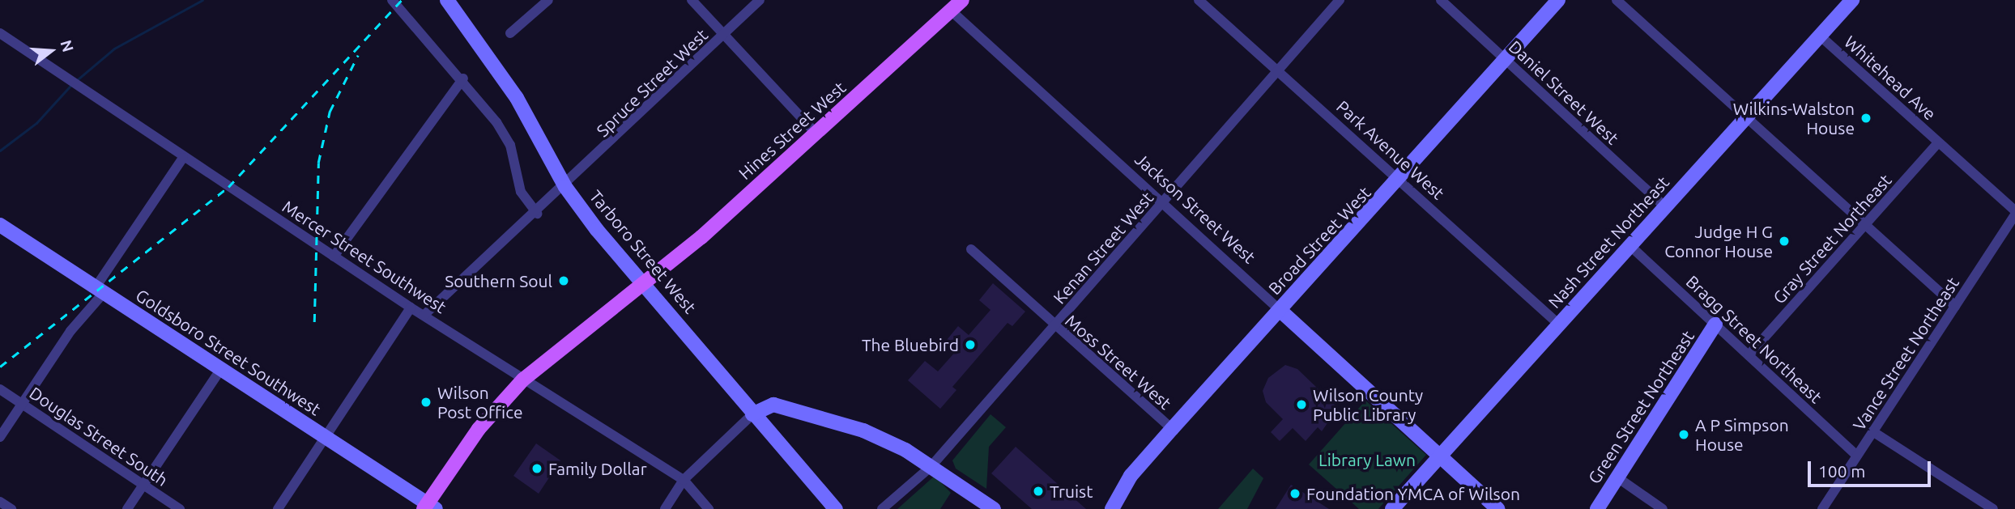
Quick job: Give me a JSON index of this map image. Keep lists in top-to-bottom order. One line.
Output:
{"streets":{"main road":["Hines Street West"],"street":["Whitehead Ave","Spruce Street West","Daniel Street West","Park Avenue West","Jackson Street West","Gray Street Northeast","Broad Street West","Nash Street Northeast","Kenan Street West","Tarboro Street West","Mercer Street Southwest","Bragg Street Northeast","Goldsboro Street Southwest","Vance Street Northeast","Moss Street West","Green Street Northeast","Douglas Street South"]},"crossings":[["Whitehead Ave","Gray Street Northeast"],["Whitehead Ave","Nash Street Northeast"],["Spruce Street West","Tarboro Street West"],["Spruce Street West","Mercer Street Southwest"],["Daniel Street West","Broad Street West"],["Daniel Street West","Nash Street Northeast"],["Hines Street West","Jackson Street West"],["Hines Street West","Tarboro Street West"],["Hines Street West","Mercer Street Southwest"],["Hines Street West","Goldsboro Street Southwest"],["Park Avenue West","Broad Street West"],["Park Avenue West","Nash Street Northeast"],["Park Avenue West","Kenan Street West"],["Jackson Street West","Broad Street West"],["Jackson Street West","Nash Street Northeast"],["Jackson Street West","Kenan Street West"],["Gray Street Northeast","Bragg Street Northeast"],["Broad Street West","Moss Street West"],["Nash Street Northeast","Bragg Street Northeast"],["Kenan Street West","Moss Street West"],["Bragg Street Northeast","Vance Street Northeast"],["Bragg Street Northeast","Green Street Northeast"]],"parks":["Library Lawn"],"places":["Wilkins-Walston House","Judge H G Connor House","Southern Soul","The Bluebird","Wilson Post Office","Wilson County Public Library","A P Simpson House","Family Dollar","Truist","Foundation YMCA of Wilson"],"scale_bar":"100 m","north":"right"}
